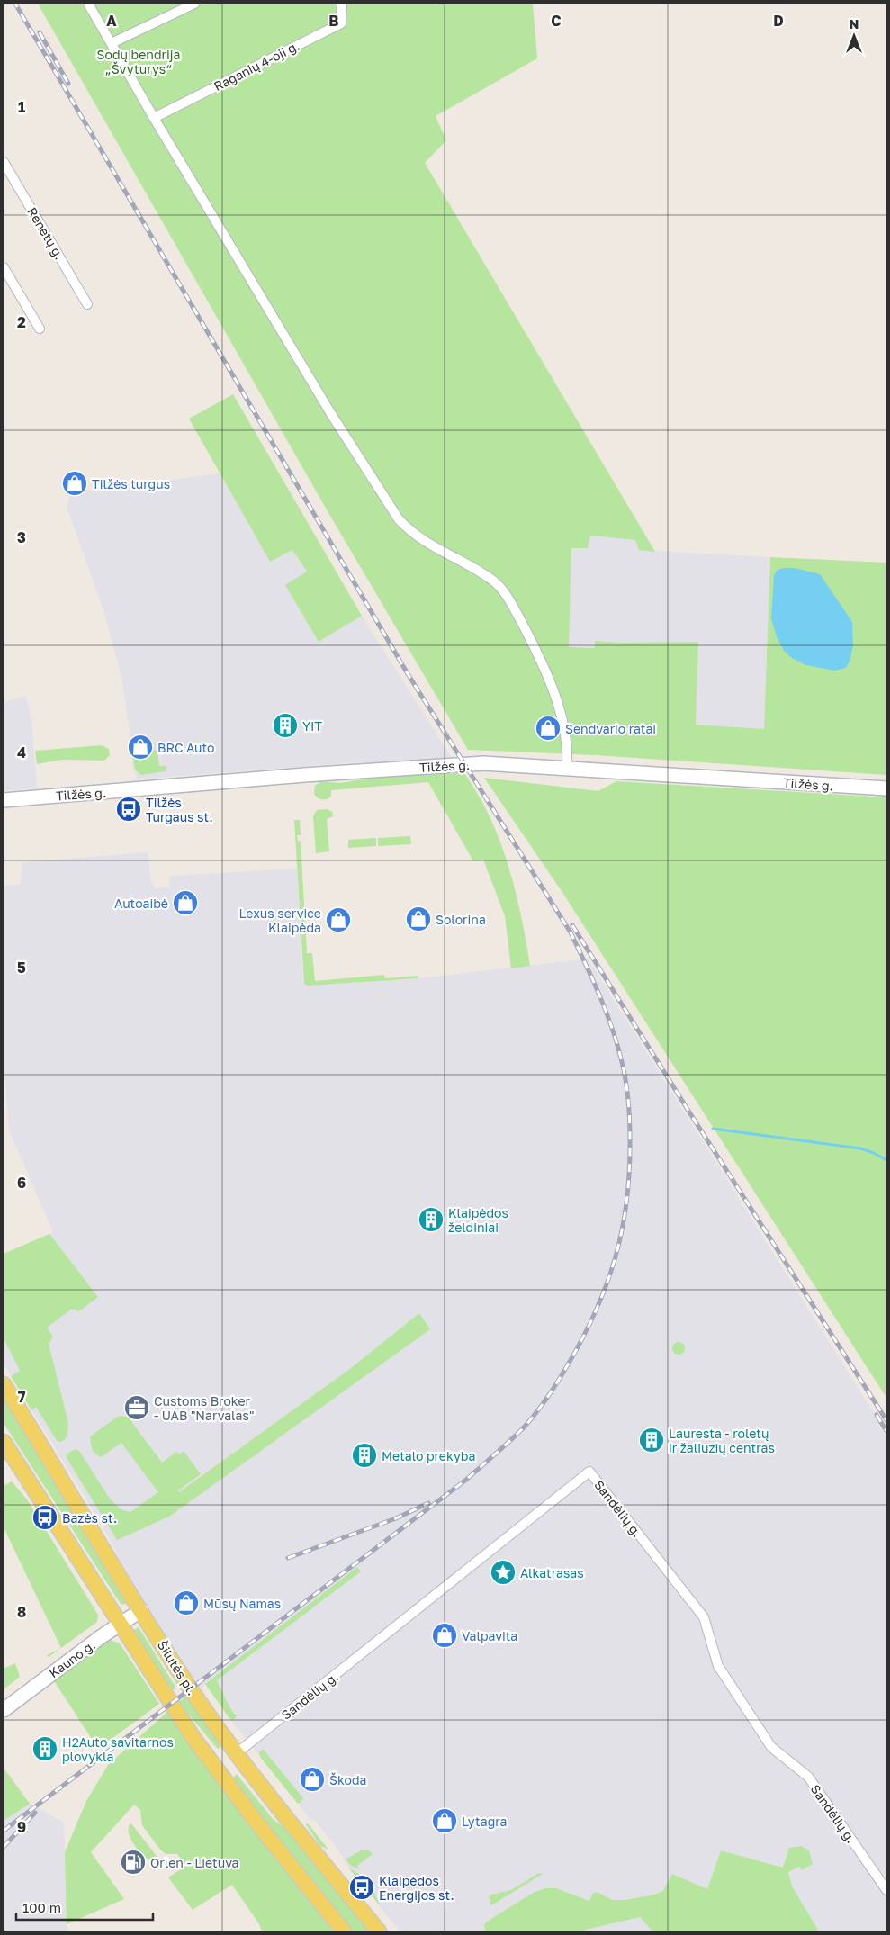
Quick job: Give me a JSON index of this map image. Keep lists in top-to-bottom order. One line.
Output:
{"streets":{"main road":["Tilžės g.","Kauno g.","Šilutės pl."],"street":["Raganių 4-oji g.","Renetų g.","Sandėlių g."]},"crossings":[["Sandėlių g.","Šilutės pl."],["Kauno g.","Šilutės pl."]],"parks":["Sodų bendrija „Švyturys“"],"places":{"shop":["Tilžės turgus","Sendvario ratai","BRC Auto","Autoaibė","Solorina","Lexus service Klaipėda","Mūsų Namas","Valpavita","Škoda","Lytagra"],"building":["YIT","Klaipėdos želdiniai","Lauresta - roletų ir žaliuzių centras","Metalo prekyba","H2Auto savitarnos plovykla"],"bus stop":["Tilžės Turgaus st.","Bazės st.","Klaipėdos Energijos st."],"office":["Customs Broker - UAB \"Narvalas\""],"place":["Alkatrasas"],"fuel station":["Orlen - Lietuva"]},"scale_bar":"100 m","north":"top","grid":{"columns":["A","B","C","D"],"rows":["1","2","3","4","5","6","7","8","9"]}}
